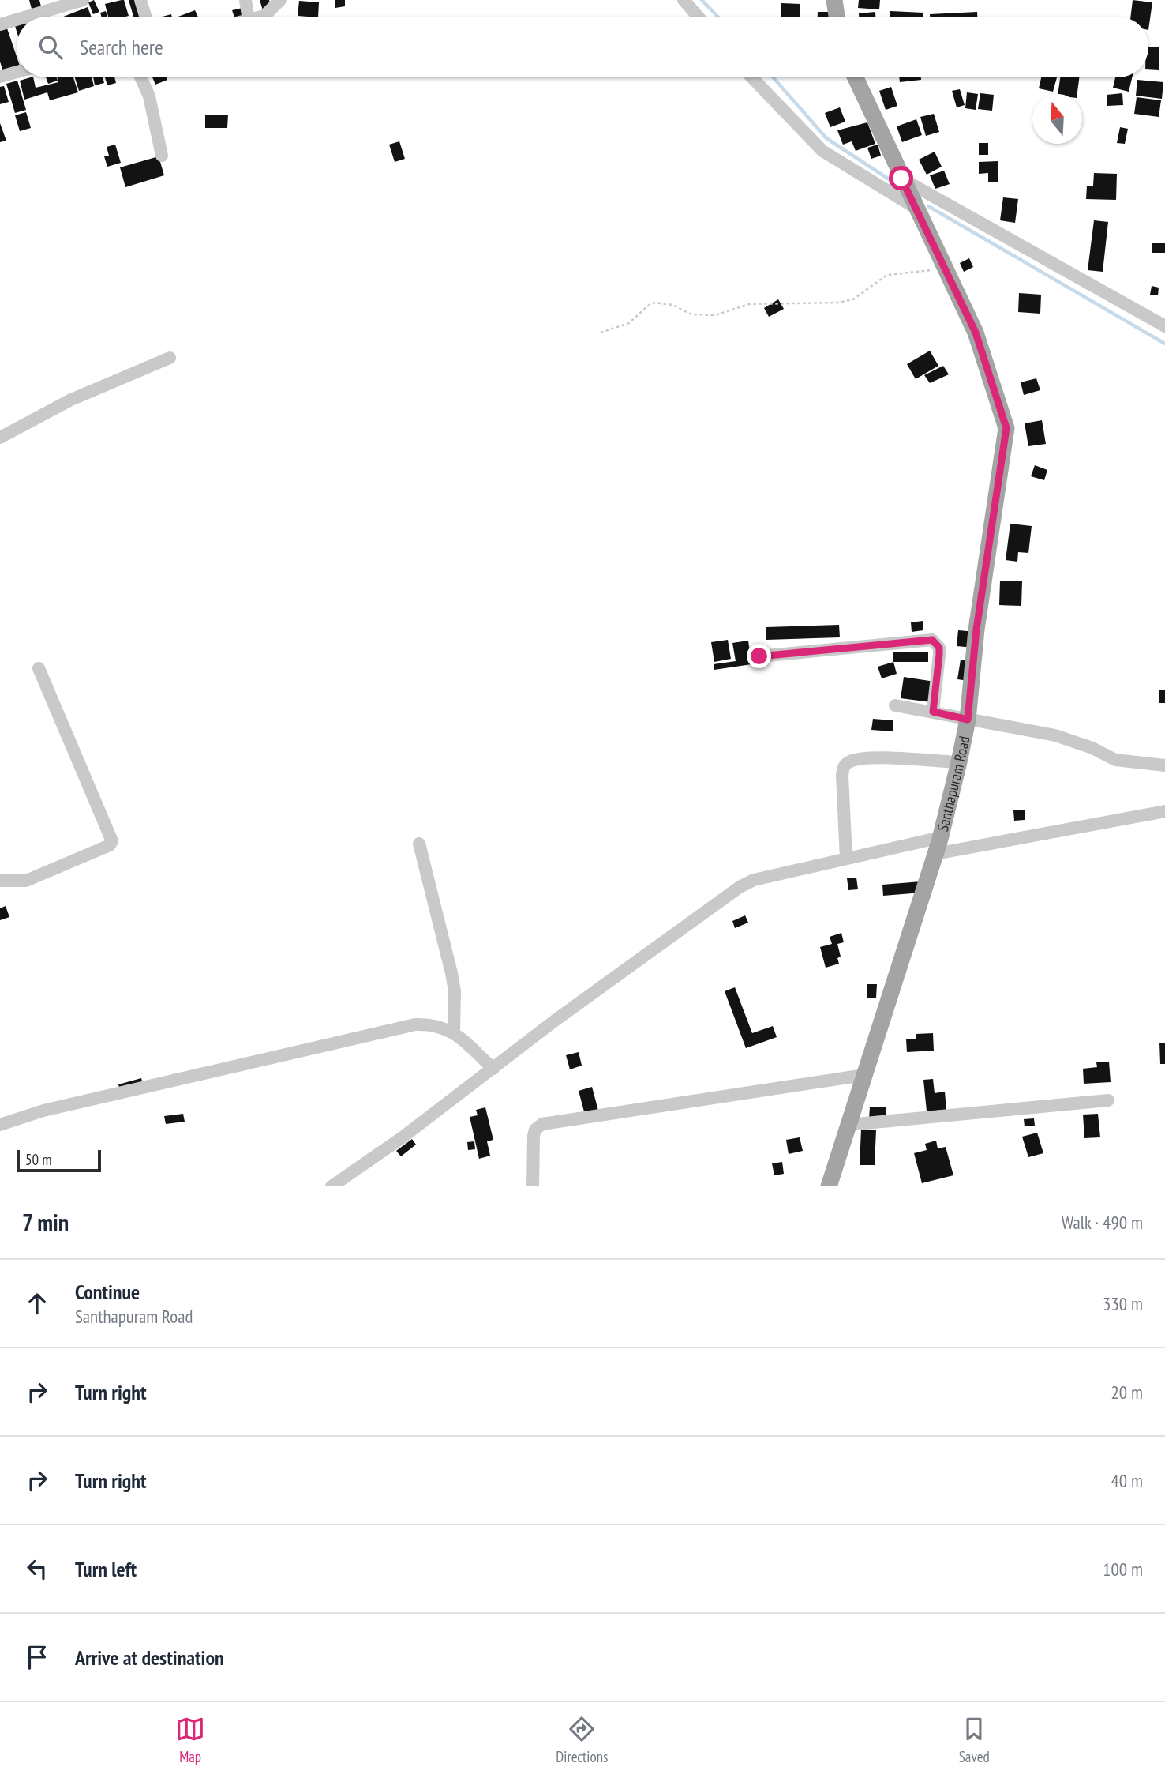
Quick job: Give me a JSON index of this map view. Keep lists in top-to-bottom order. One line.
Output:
{"streets":{"main road":["Santhapuram Road"]},"scale_bar":"50 m","north":"top","page":{"search":"Search here","scale":"50 m","heading":["7 min","Walk · 490 m"],"list":[["Continue","Santhapuram Road","330 m"],["Turn right","20 m"],["Turn right","40 m"],["Turn left","100 m"],"Arrive at destination"],"nav":["Map","Directions","Saved"]}}
